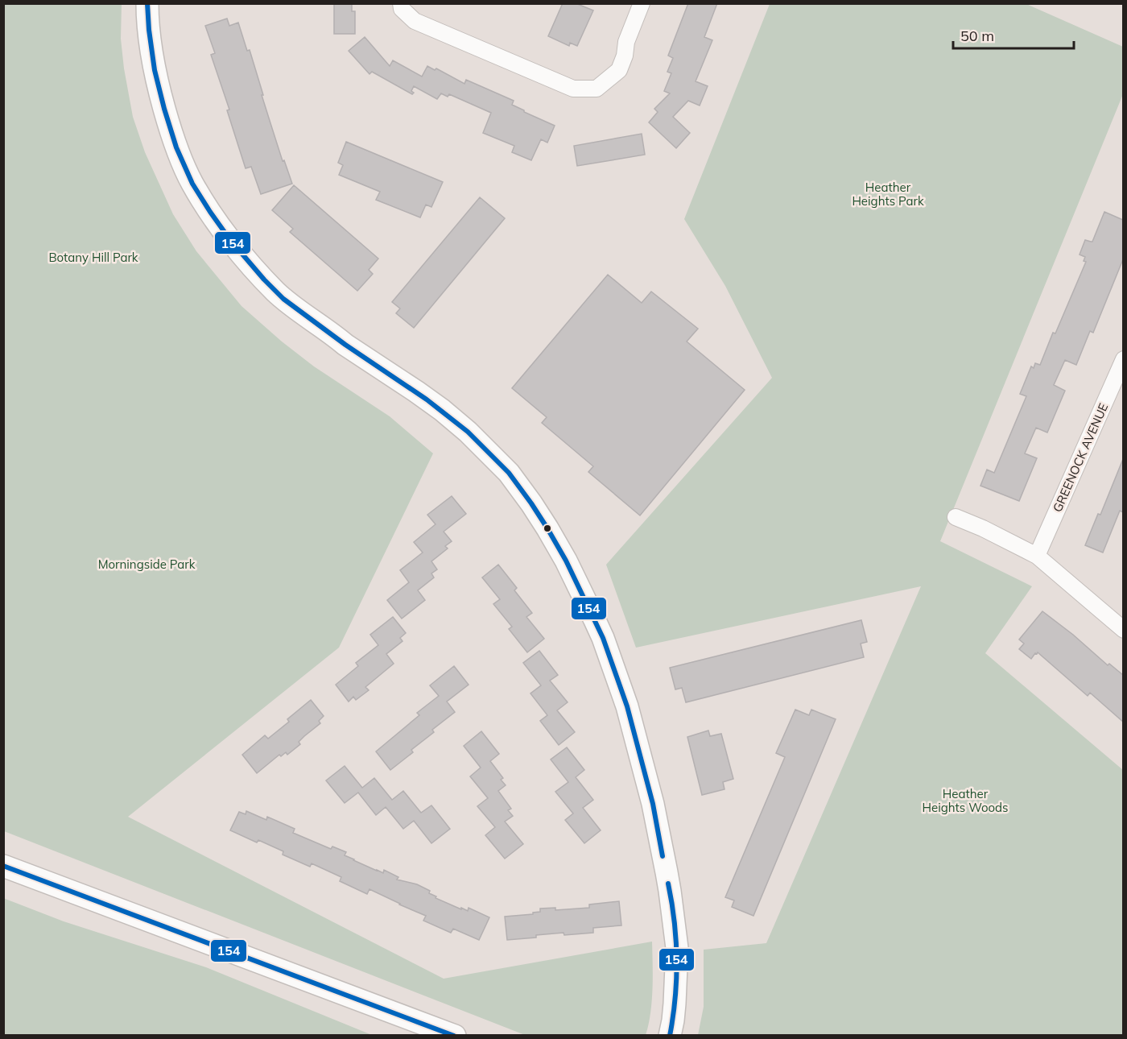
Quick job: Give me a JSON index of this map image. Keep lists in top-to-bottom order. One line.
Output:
{"streets":{"street":["GREENOCK AVENUE"]},"parks":["Heather Heights Park","Botany Hill Park","Morningside Park","Heather Heights Woods"],"lines":["transit line 154"],"scale_bar":"50 m"}
